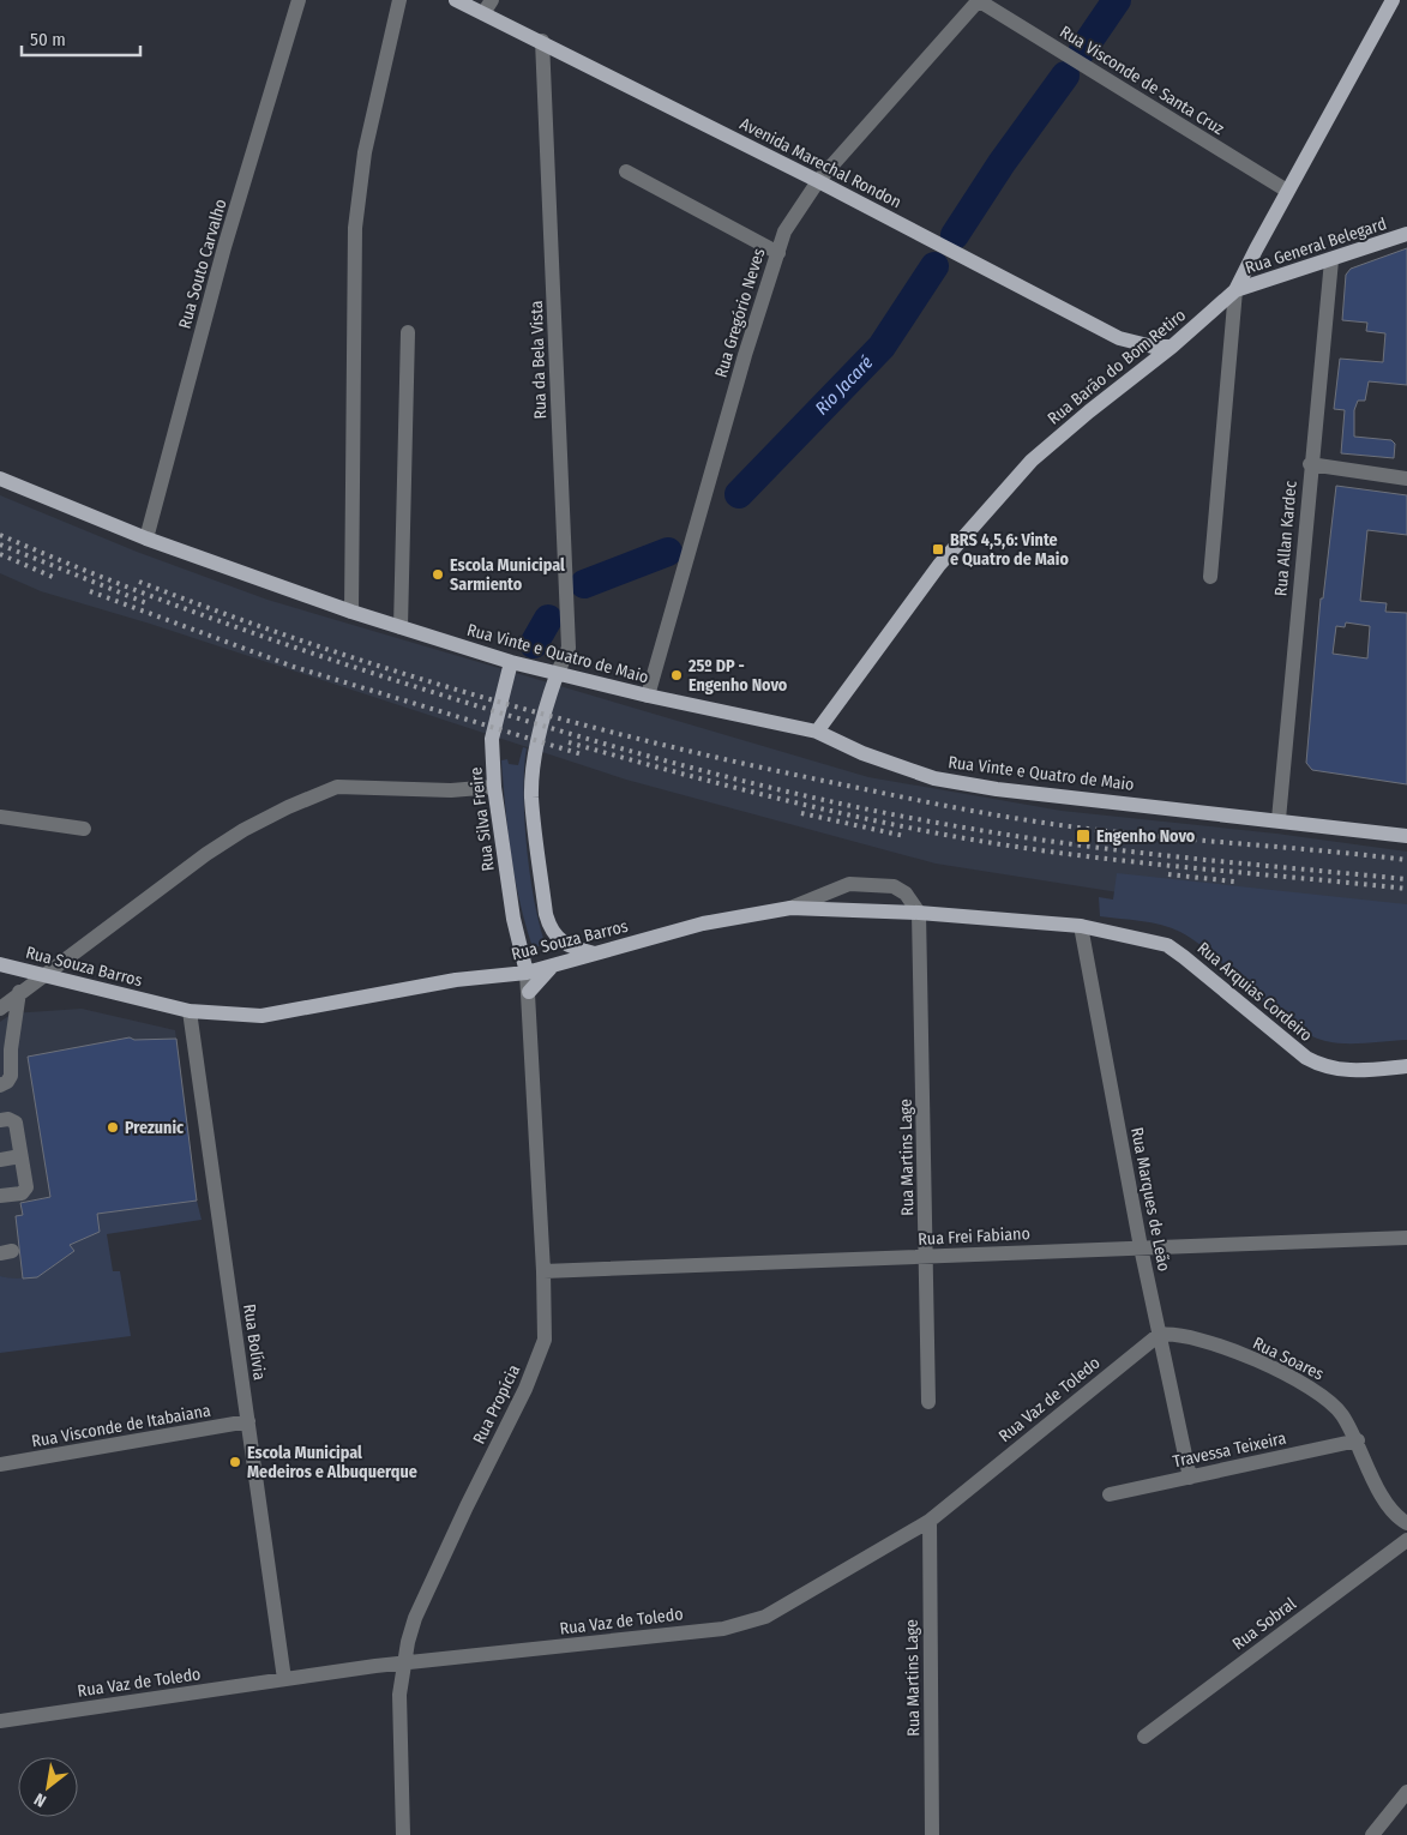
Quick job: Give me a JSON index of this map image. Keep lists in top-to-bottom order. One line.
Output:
{"streets":{"main road":["Avenida Marechal Rondon","Rua General Belegard","Rua Barão do Bom Retiro","Rua Vinte e Quatro de Maio","Rua Silva Freire","Rua Souza Barros","Rua Arquias Cordeiro"],"street":["Rua Visconde de Santa Cruz","Rua Souto Carvalho","Rua Gregório Neves","Rua da Bela Vista","Rua Allan Kardec","Rua Martins Lage","Rua Marques de Leão","Rua Frei Fabiano","Rua Bolívia","Rua Soares","Rua Vaz de Toledo","Rua Propícia","Rua Visconde de Itabaiana","Travessa Teixeira","Rua Sobral"]},"crossings":[["Rua Visconde de Santa Cruz","Rua Gregório Neves"],["Rua Visconde de Santa Cruz","Rua Barão do Bom Retiro"],["Avenida Marechal Rondon","Rua Gregório Neves"],["Avenida Marechal Rondon","Rua da Bela Vista"],["Avenida Marechal Rondon","Rua Barão do Bom Retiro"],["Rua General Belegard","Rua Barão do Bom Retiro"],["Rua General Belegard","Rua Allan Kardec"],["Rua Souto Carvalho","Rua Vinte e Quatro de Maio"],["Rua Gregório Neves","Rua Vinte e Quatro de Maio"],["Rua da Bela Vista","Rua Vinte e Quatro de Maio"],["Rua Barão do Bom Retiro","Rua Vinte e Quatro de Maio"],["Rua Allan Kardec","Rua Vinte e Quatro de Maio"],["Rua Vinte e Quatro de Maio","Rua Silva Freire"],["Rua Silva Freire","Rua Souza Barros"],["Rua Silva Freire","Rua Propícia"],["Rua Souza Barros","Rua Arquias Cordeiro"],["Rua Souza Barros","Rua Martins Lage"],["Rua Souza Barros","Rua Marques de Leão"],["Rua Souza Barros","Rua Bolívia"],["Rua Souza Barros","Rua Propícia"],["Rua Arquias Cordeiro","Rua Marques de Leão"],["Rua Martins Lage","Rua Frei Fabiano"],["Rua Martins Lage","Rua Vaz de Toledo"],["Rua Marques de Leão","Rua Frei Fabiano"],["Rua Marques de Leão","Rua Soares"],["Rua Marques de Leão","Rua Vaz de Toledo"],["Rua Marques de Leão","Travessa Teixeira"],["Rua Frei Fabiano","Rua Propícia"],["Rua Bolívia","Rua Vaz de Toledo"],["Rua Bolívia","Rua Visconde de Itabaiana"],["Rua Soares","Rua Vaz de Toledo"],["Rua Soares","Travessa Teixeira"]],"water":["Rio Jacaré"],"places":{"transit":["BRS 4,5,6: Vinte e Quatro de Maio","Engenho Novo"],"other":["Escola Municipal Sarmiento","25º DP - Engenho Novo","Prezunic","Escola Municipal Medeiros e Albuquerque"]},"scale_bar":"50 m","north":"bottom left"}
